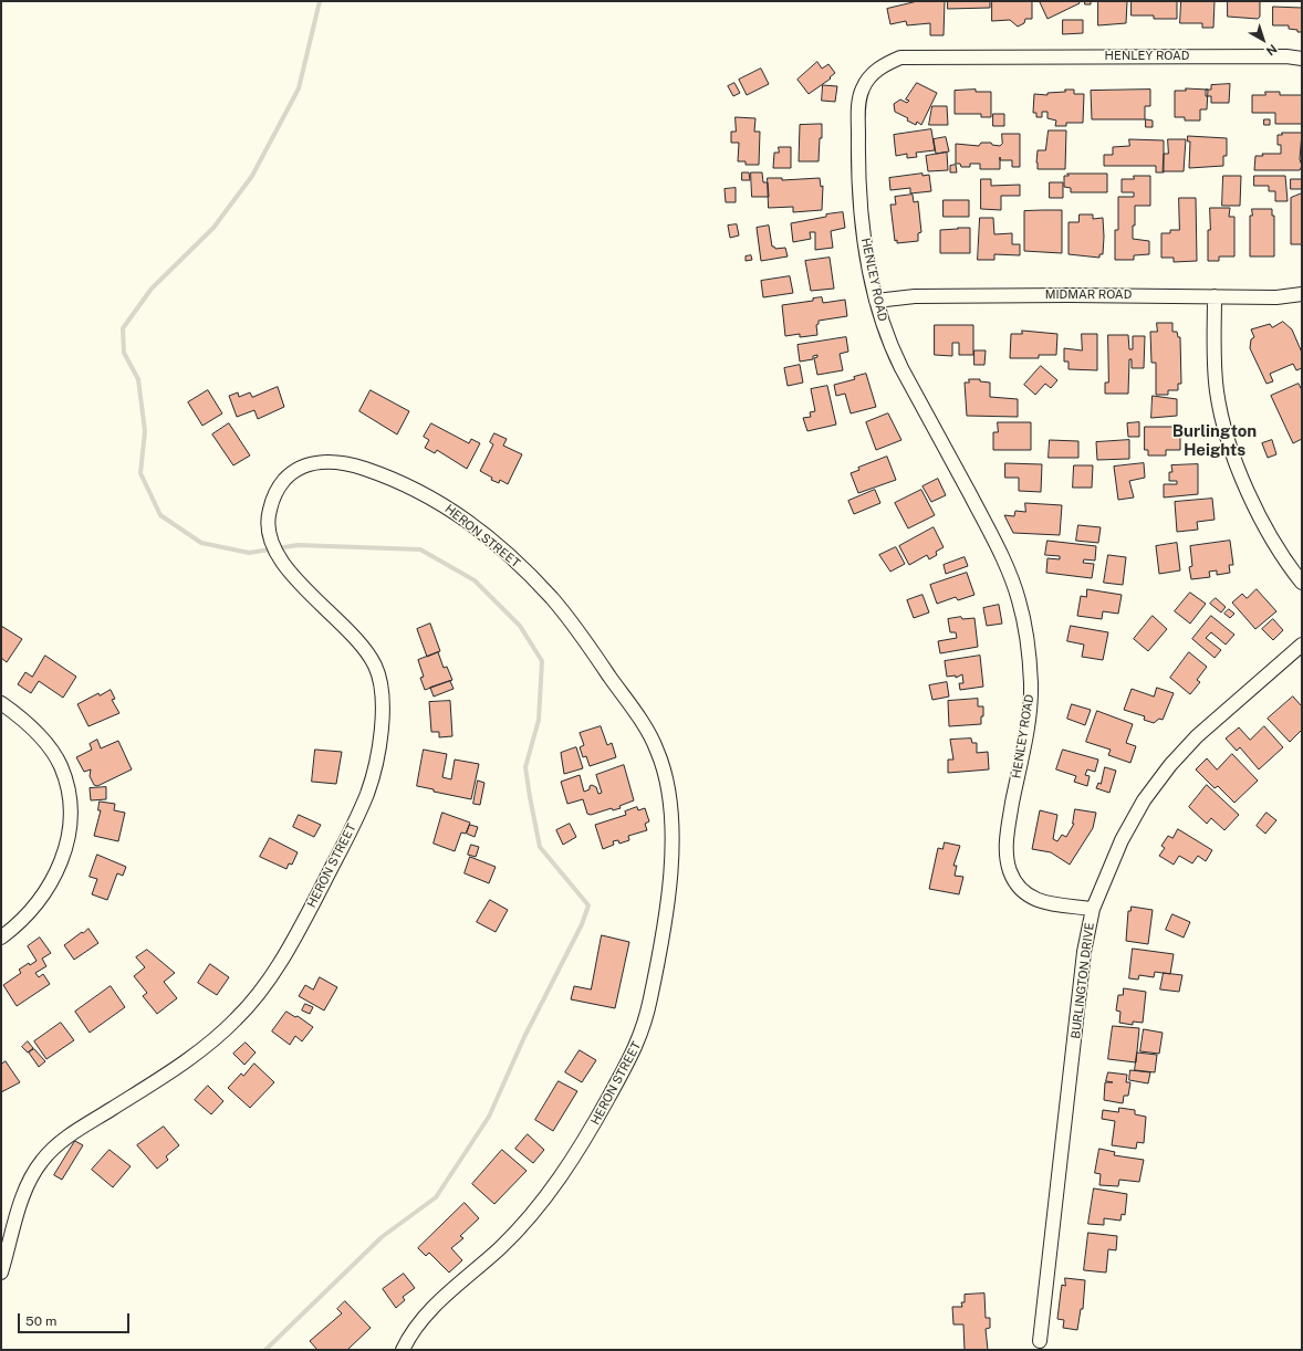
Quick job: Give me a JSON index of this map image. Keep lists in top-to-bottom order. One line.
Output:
{"streets":{"street":["HENLEY ROAD","MIDMAR ROAD","HERON STREET","BURLINGTON DRIVE"]},"crossings":[["HENLEY ROAD","MIDMAR ROAD"],["HENLEY ROAD","BURLINGTON DRIVE"]],"districts":["Burlington Heights"],"scale_bar":"50 m","north":"bottom right"}
